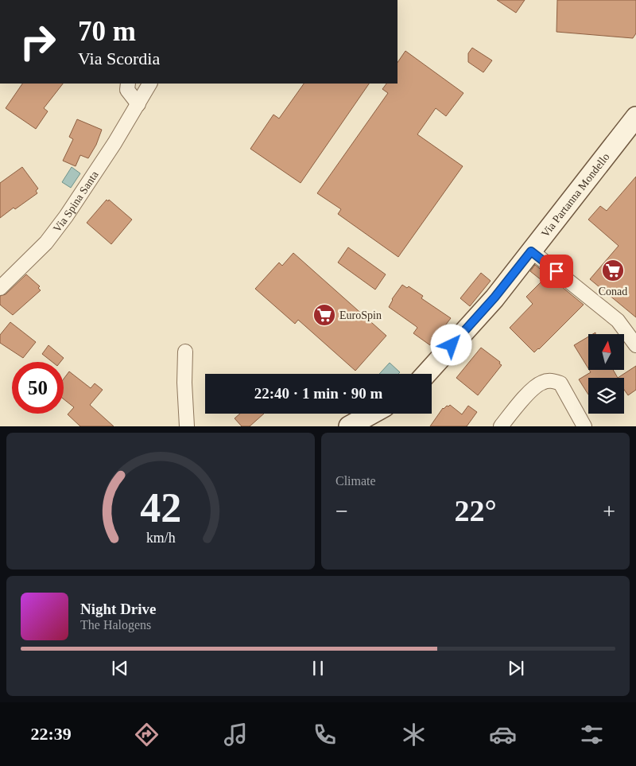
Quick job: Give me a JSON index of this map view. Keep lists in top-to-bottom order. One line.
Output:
{"streets":{"main road":["Via Partanna Mondello"],"street":["Via Spina Santa"]},"places":{"supermarket":["Conad","EuroSpin"]},"north":"top","page":{"turn":["70 m","Via Scordia"],"limit":"50","trip":"22:40 · 1 min · 90 m","tile":"Climate","heat":["−","22°","+"],"song":["Night Drive","The Halogens"],"tabs":"22:39","gauge":["42","km/h"]}}
